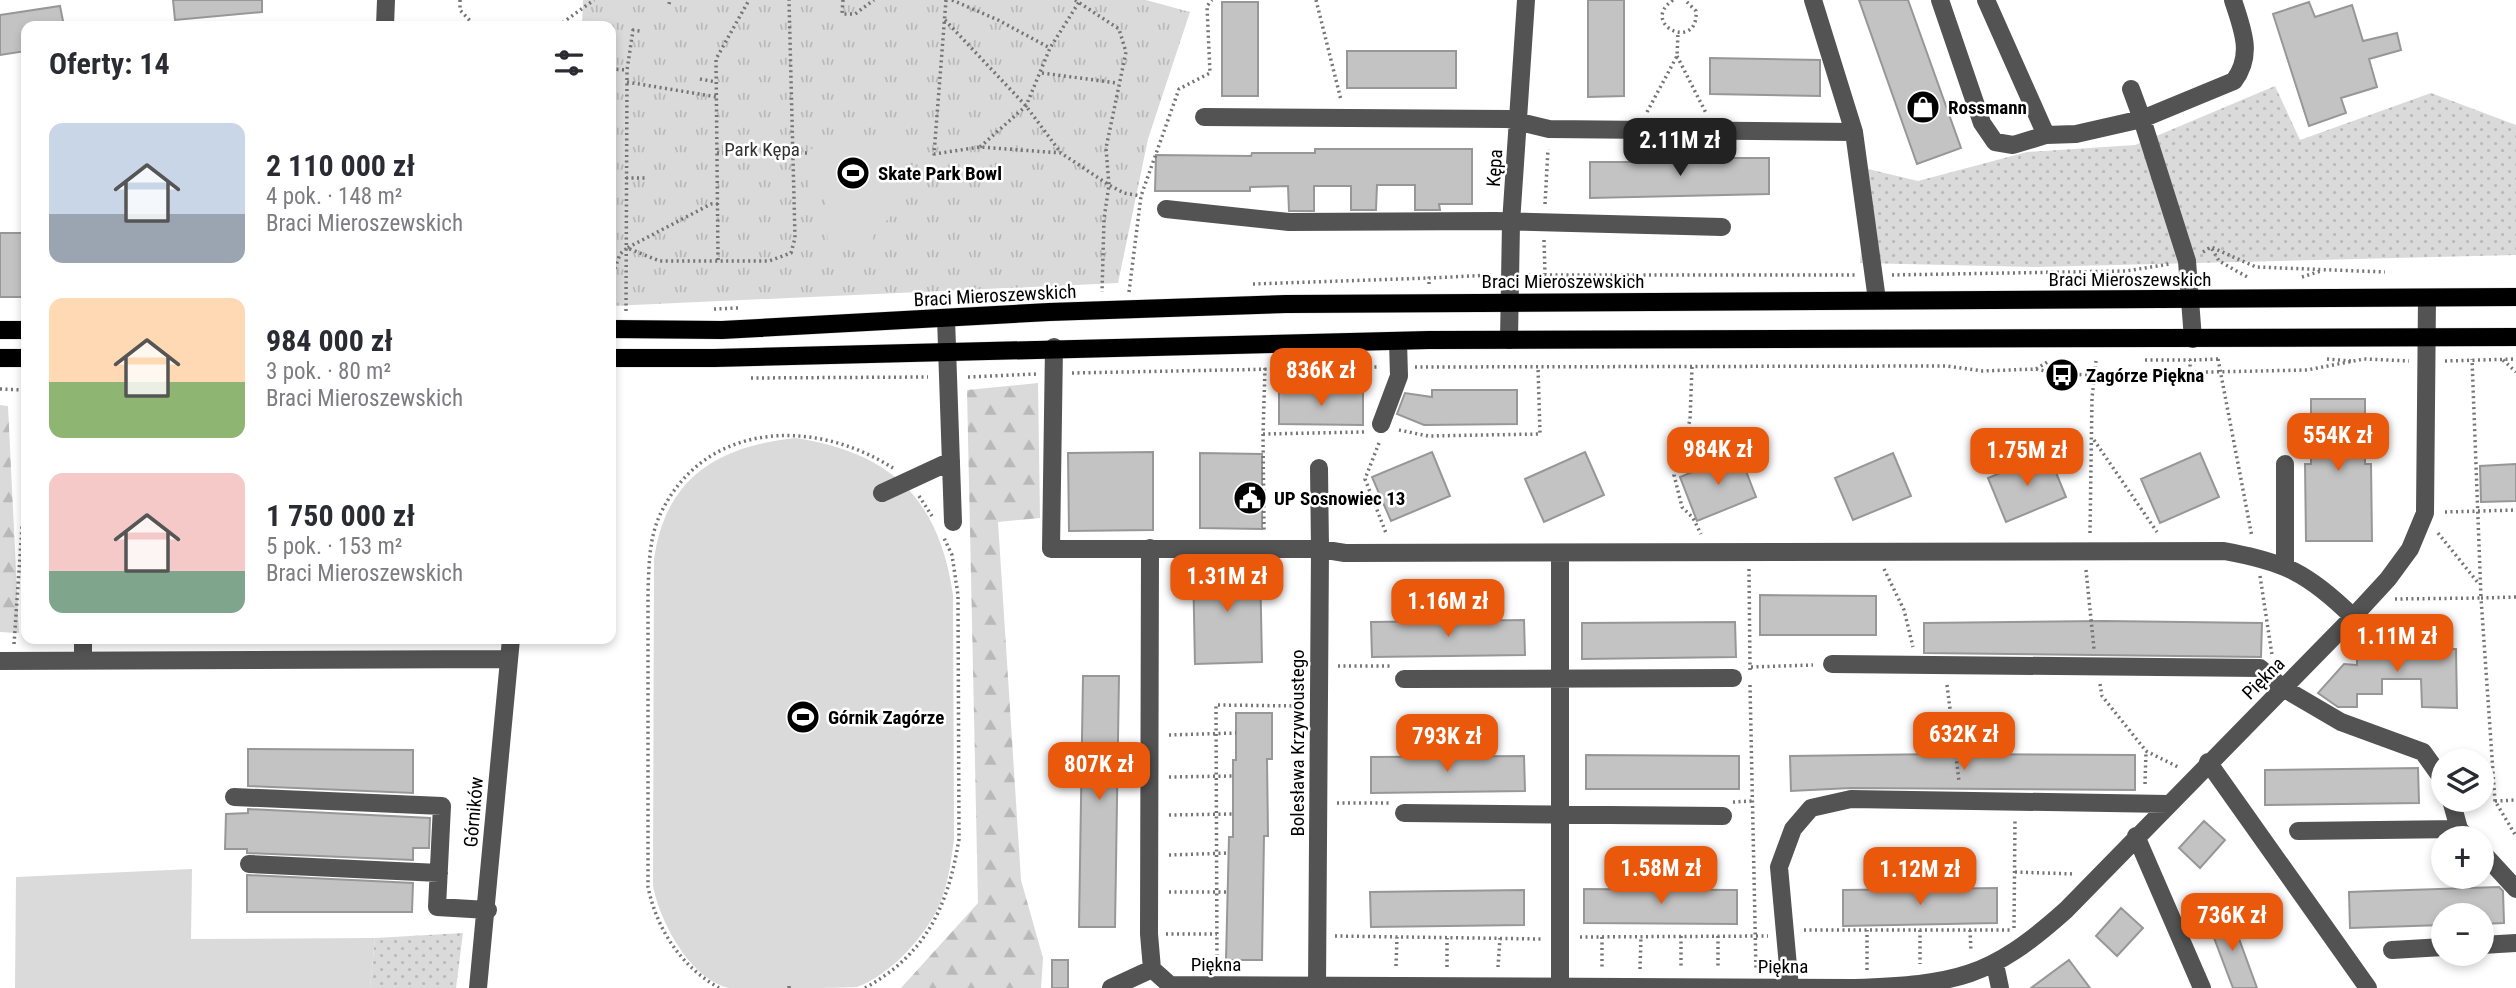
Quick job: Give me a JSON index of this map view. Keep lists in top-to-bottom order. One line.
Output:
{"streets":{"main road":["Braci Mieroszewskich"],"street":["Kępa","Piękna","Bolesława Krzywoustego","Górników"]},"crossings":[["Kępa","Braci Mieroszewskich"],["Braci Mieroszewskich","Piękna"],["Piękna","Bolesława Krzywoustego"]],"parks":["Park Kępa"],"places":{"shop":["Rossmann"],"sports":["Skate Park Bowl","Górnik Zagórze"],"bus stop":["Zagórze Piękna"],"public building":["UP Sosnowiec 13"]},"page":{"heading":"Oferty: 14","list":[{"name":"2 110 000 zł","note":"4 pok. · 148 m² · Braci Mieroszewskich"},{"name":"984 000 zł","note":"3 pok. · 80 m² · Braci Mieroszewskich"},{"name":"1 750 000 zł","note":"5 pok. · 153 m² · Braci Mieroszewskich"}],"price":["2.11M zł","836K zł","554K zł","984K zł","1.75M zł","1.31M zł","1.16M zł","1.11M zł","632K zł","793K zł","807K zł","1.58M zł","1.12M zł","736K zł"],"map_buttons":["+","−"]}}
